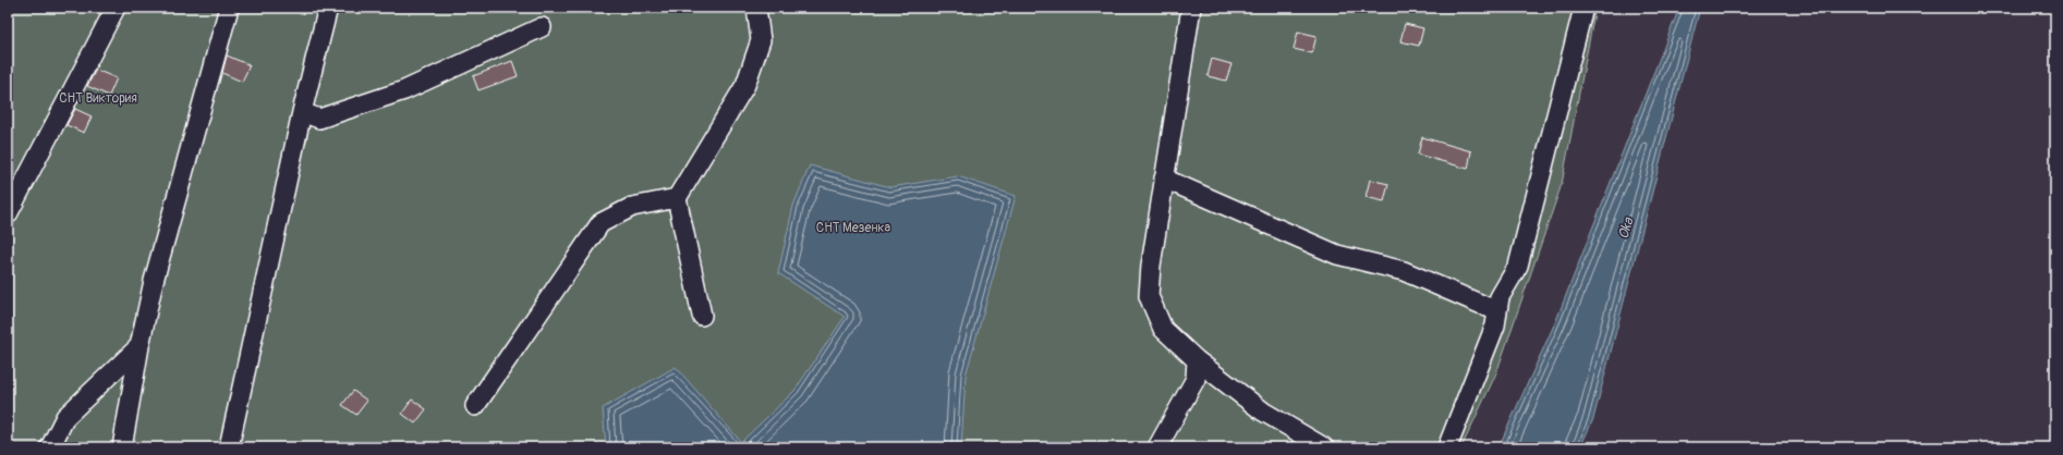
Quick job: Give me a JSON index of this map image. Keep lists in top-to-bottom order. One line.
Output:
{"water":["Oka"],"parks":["СНТ Виктория","СНТ Мезенка"]}
